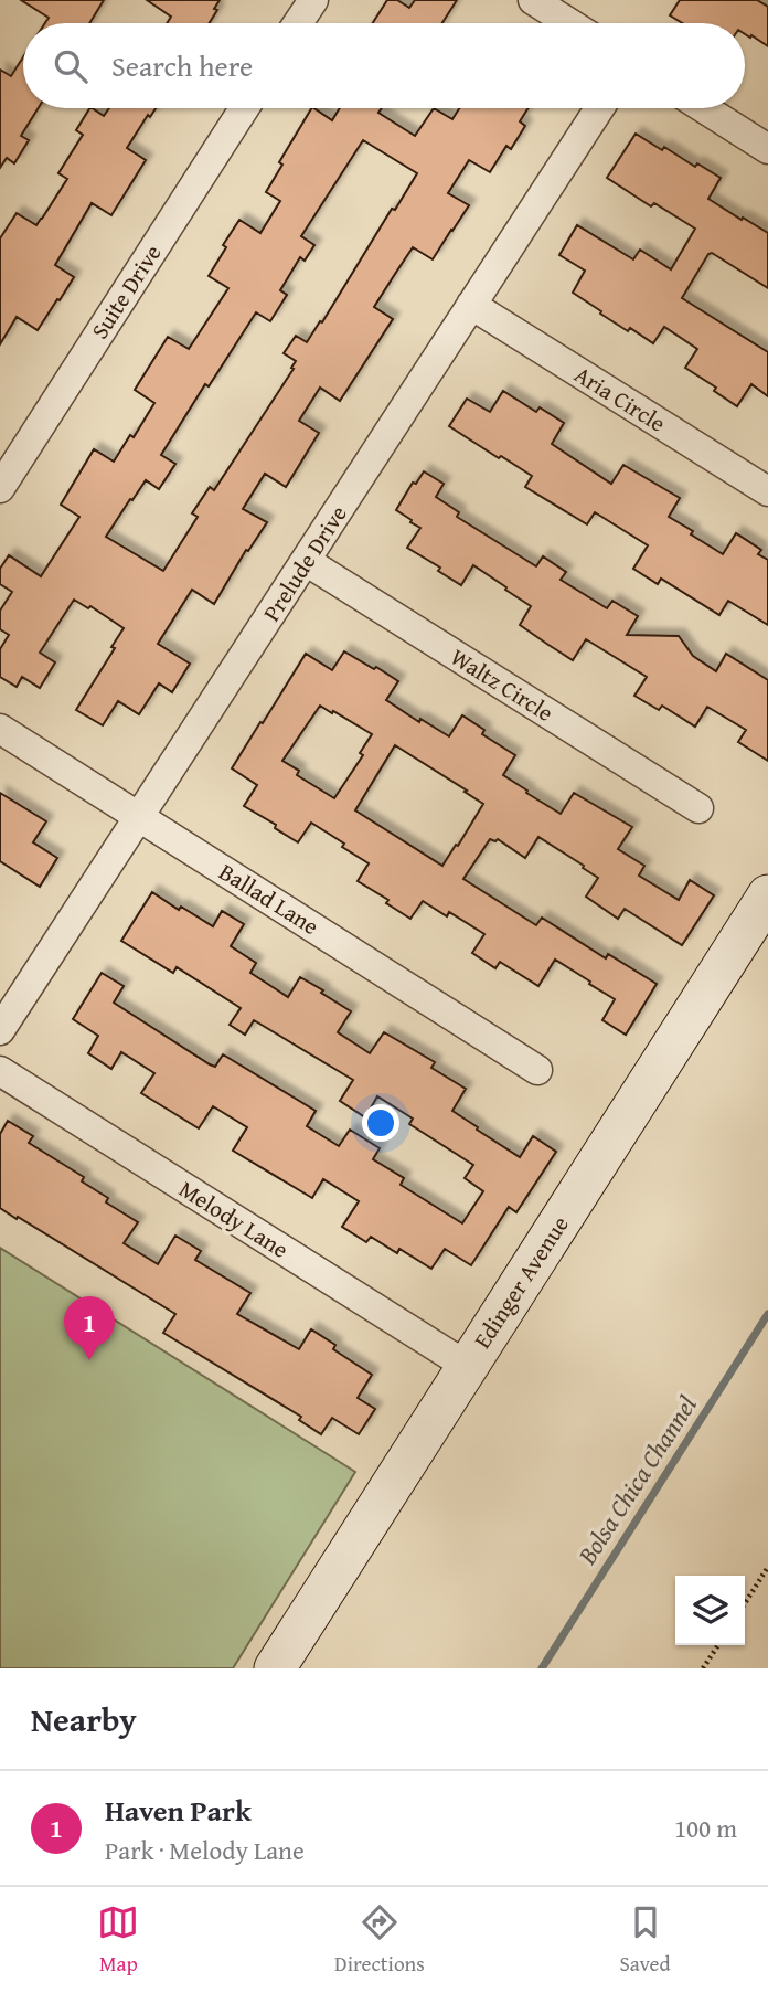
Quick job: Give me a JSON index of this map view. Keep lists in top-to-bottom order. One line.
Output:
{"streets":{"main road":["Edinger Avenue"],"street":["Suite Drive","Aria Circle","Prelude Drive","Waltz Circle","Ballad Lane","Melody Lane"]},"crossings":[["Aria Circle","Prelude Drive"],["Prelude Drive","Waltz Circle"],["Prelude Drive","Ballad Lane"],["Melody Lane","Edinger Avenue"]],"water":["Bolsa Chica Channel"],"page":{"search":"Search here","pins":"1","heading":"Nearby","list":[{"mark":"1","name":"Haven Park","note":"Park · Melody Lane","value":"100 m"}],"nav":["Map","Directions","Saved"]}}
